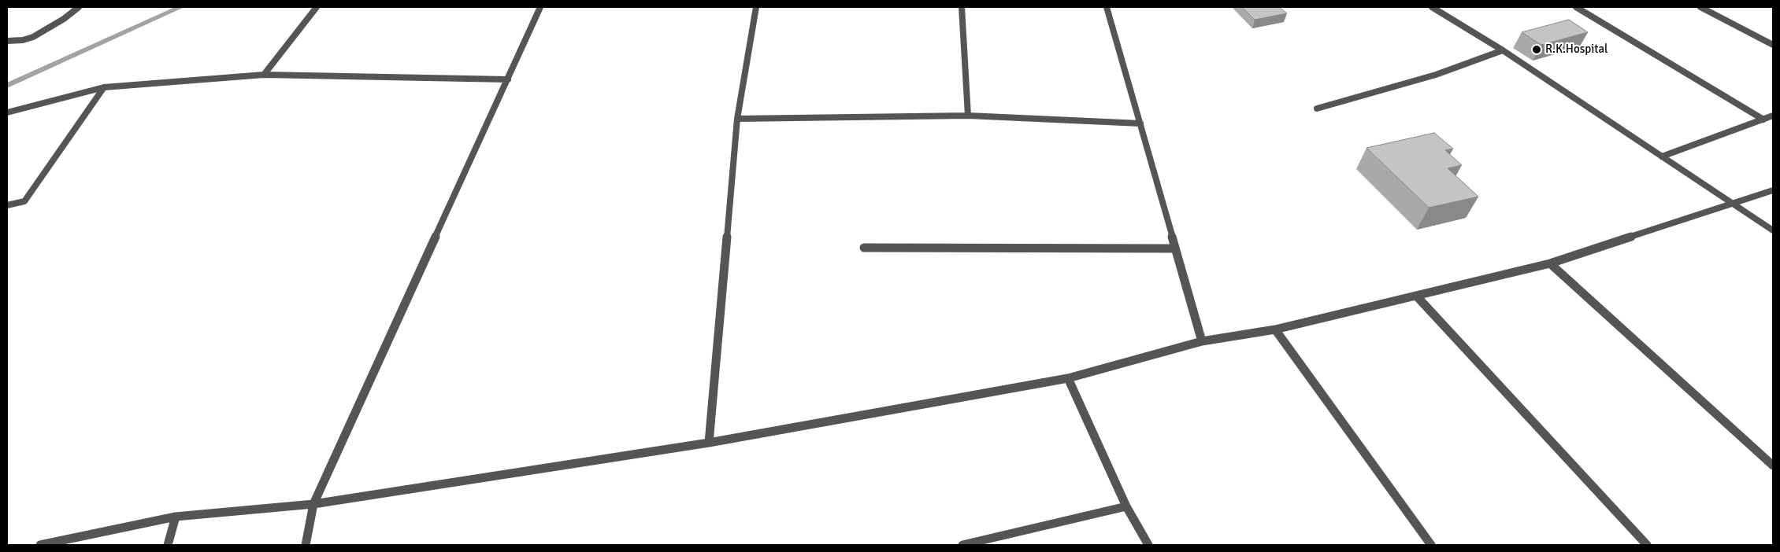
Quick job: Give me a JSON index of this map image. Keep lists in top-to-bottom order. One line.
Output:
{"places":["R.K.Hospital"]}
